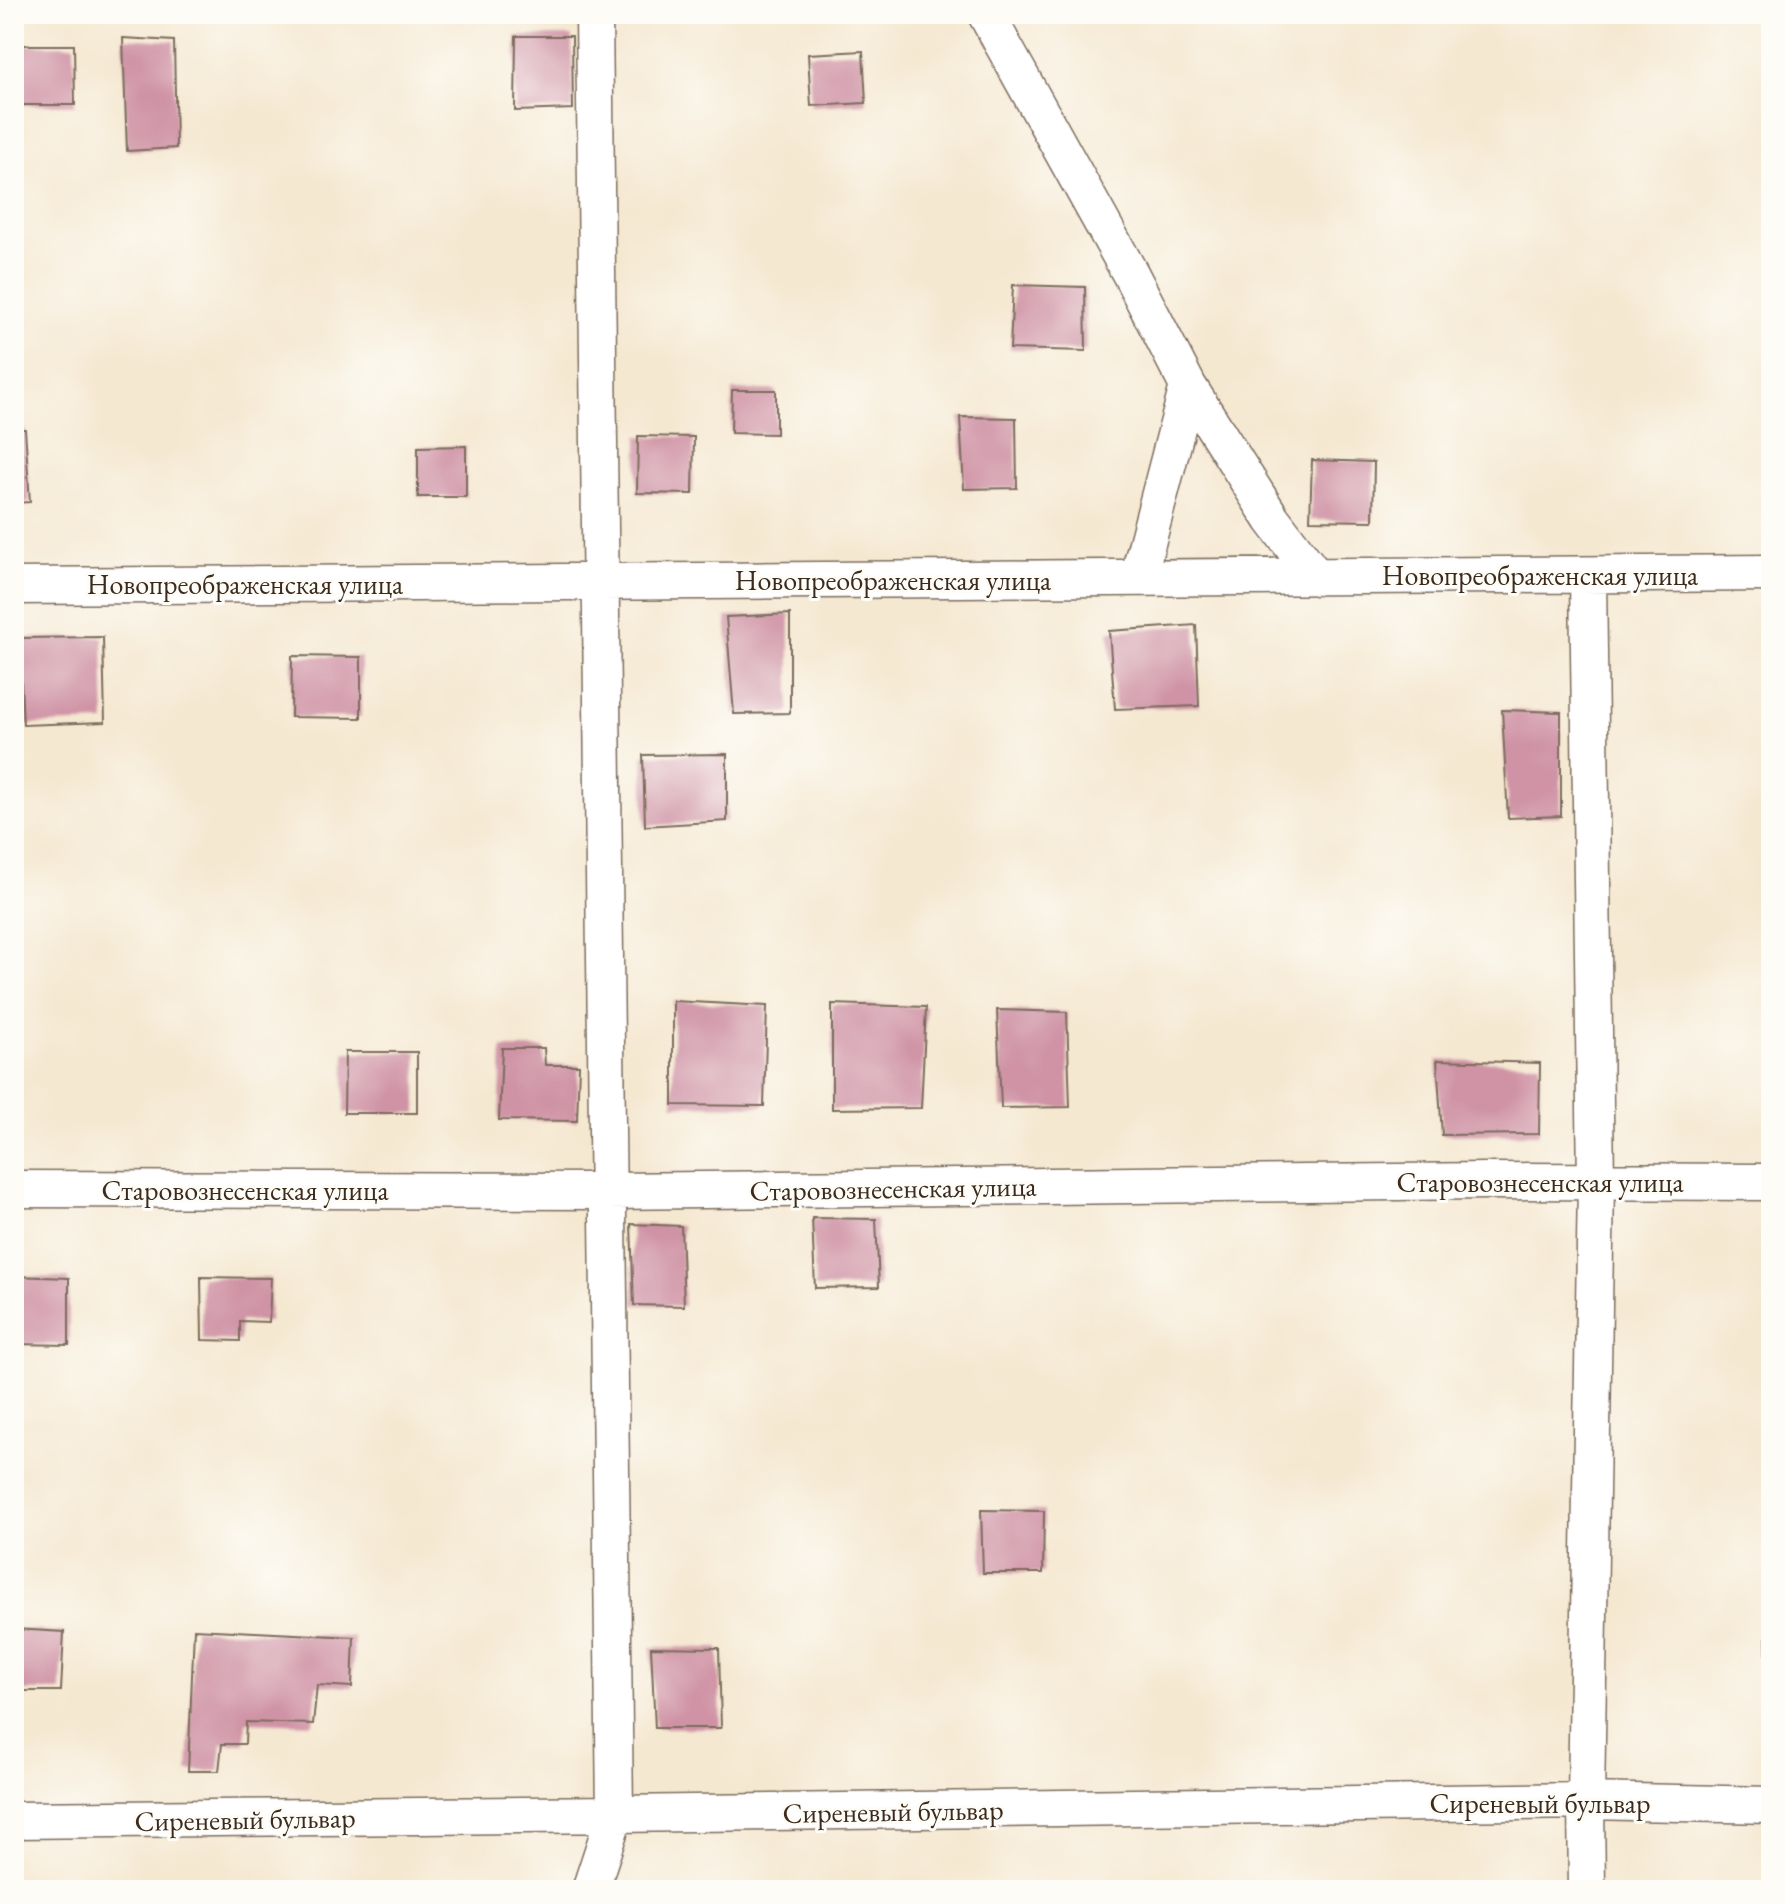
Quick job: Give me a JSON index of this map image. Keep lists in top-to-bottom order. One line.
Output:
{"streets":{"street":["Новопреображенская улица","Старовознесенская улица","Сиреневый бульвар"]}}
